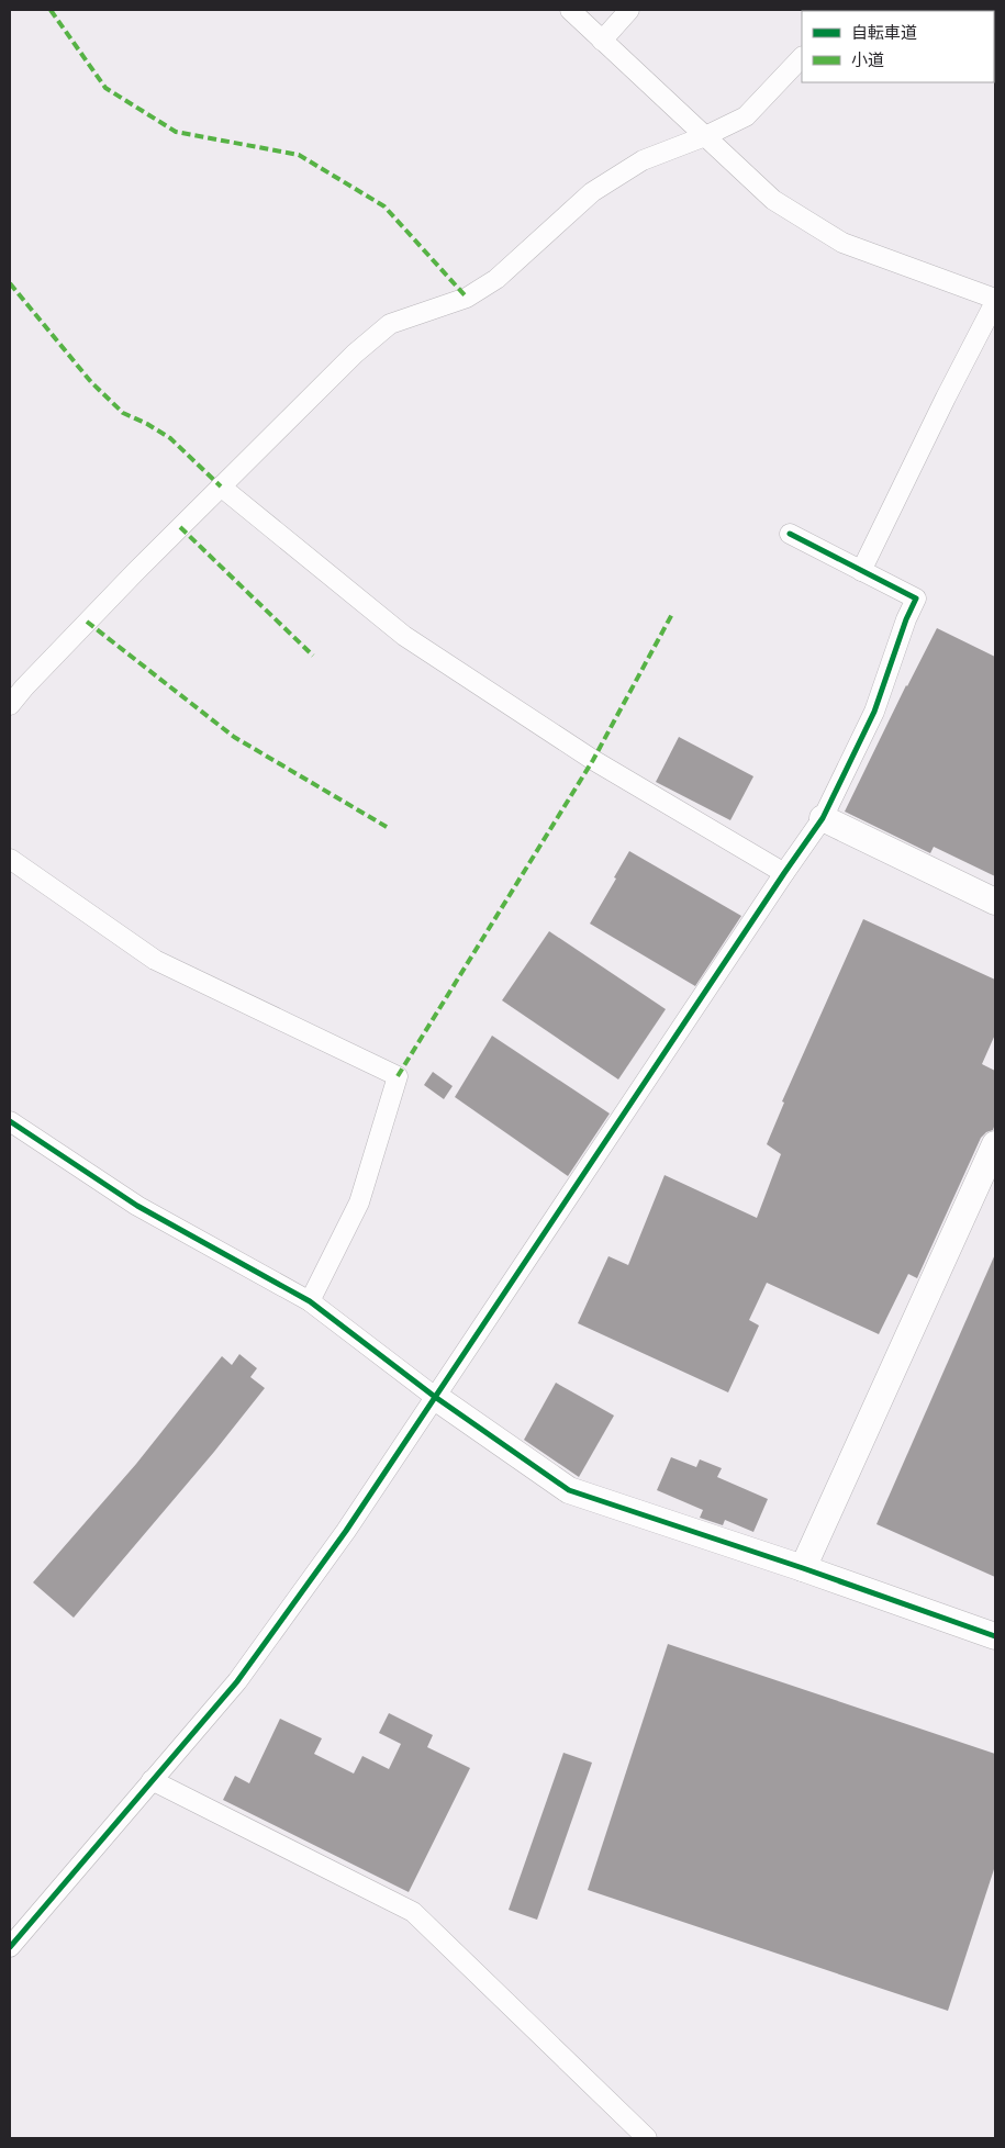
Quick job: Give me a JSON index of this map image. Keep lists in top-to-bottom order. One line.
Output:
{"legend":["自転車道","小道"]}
